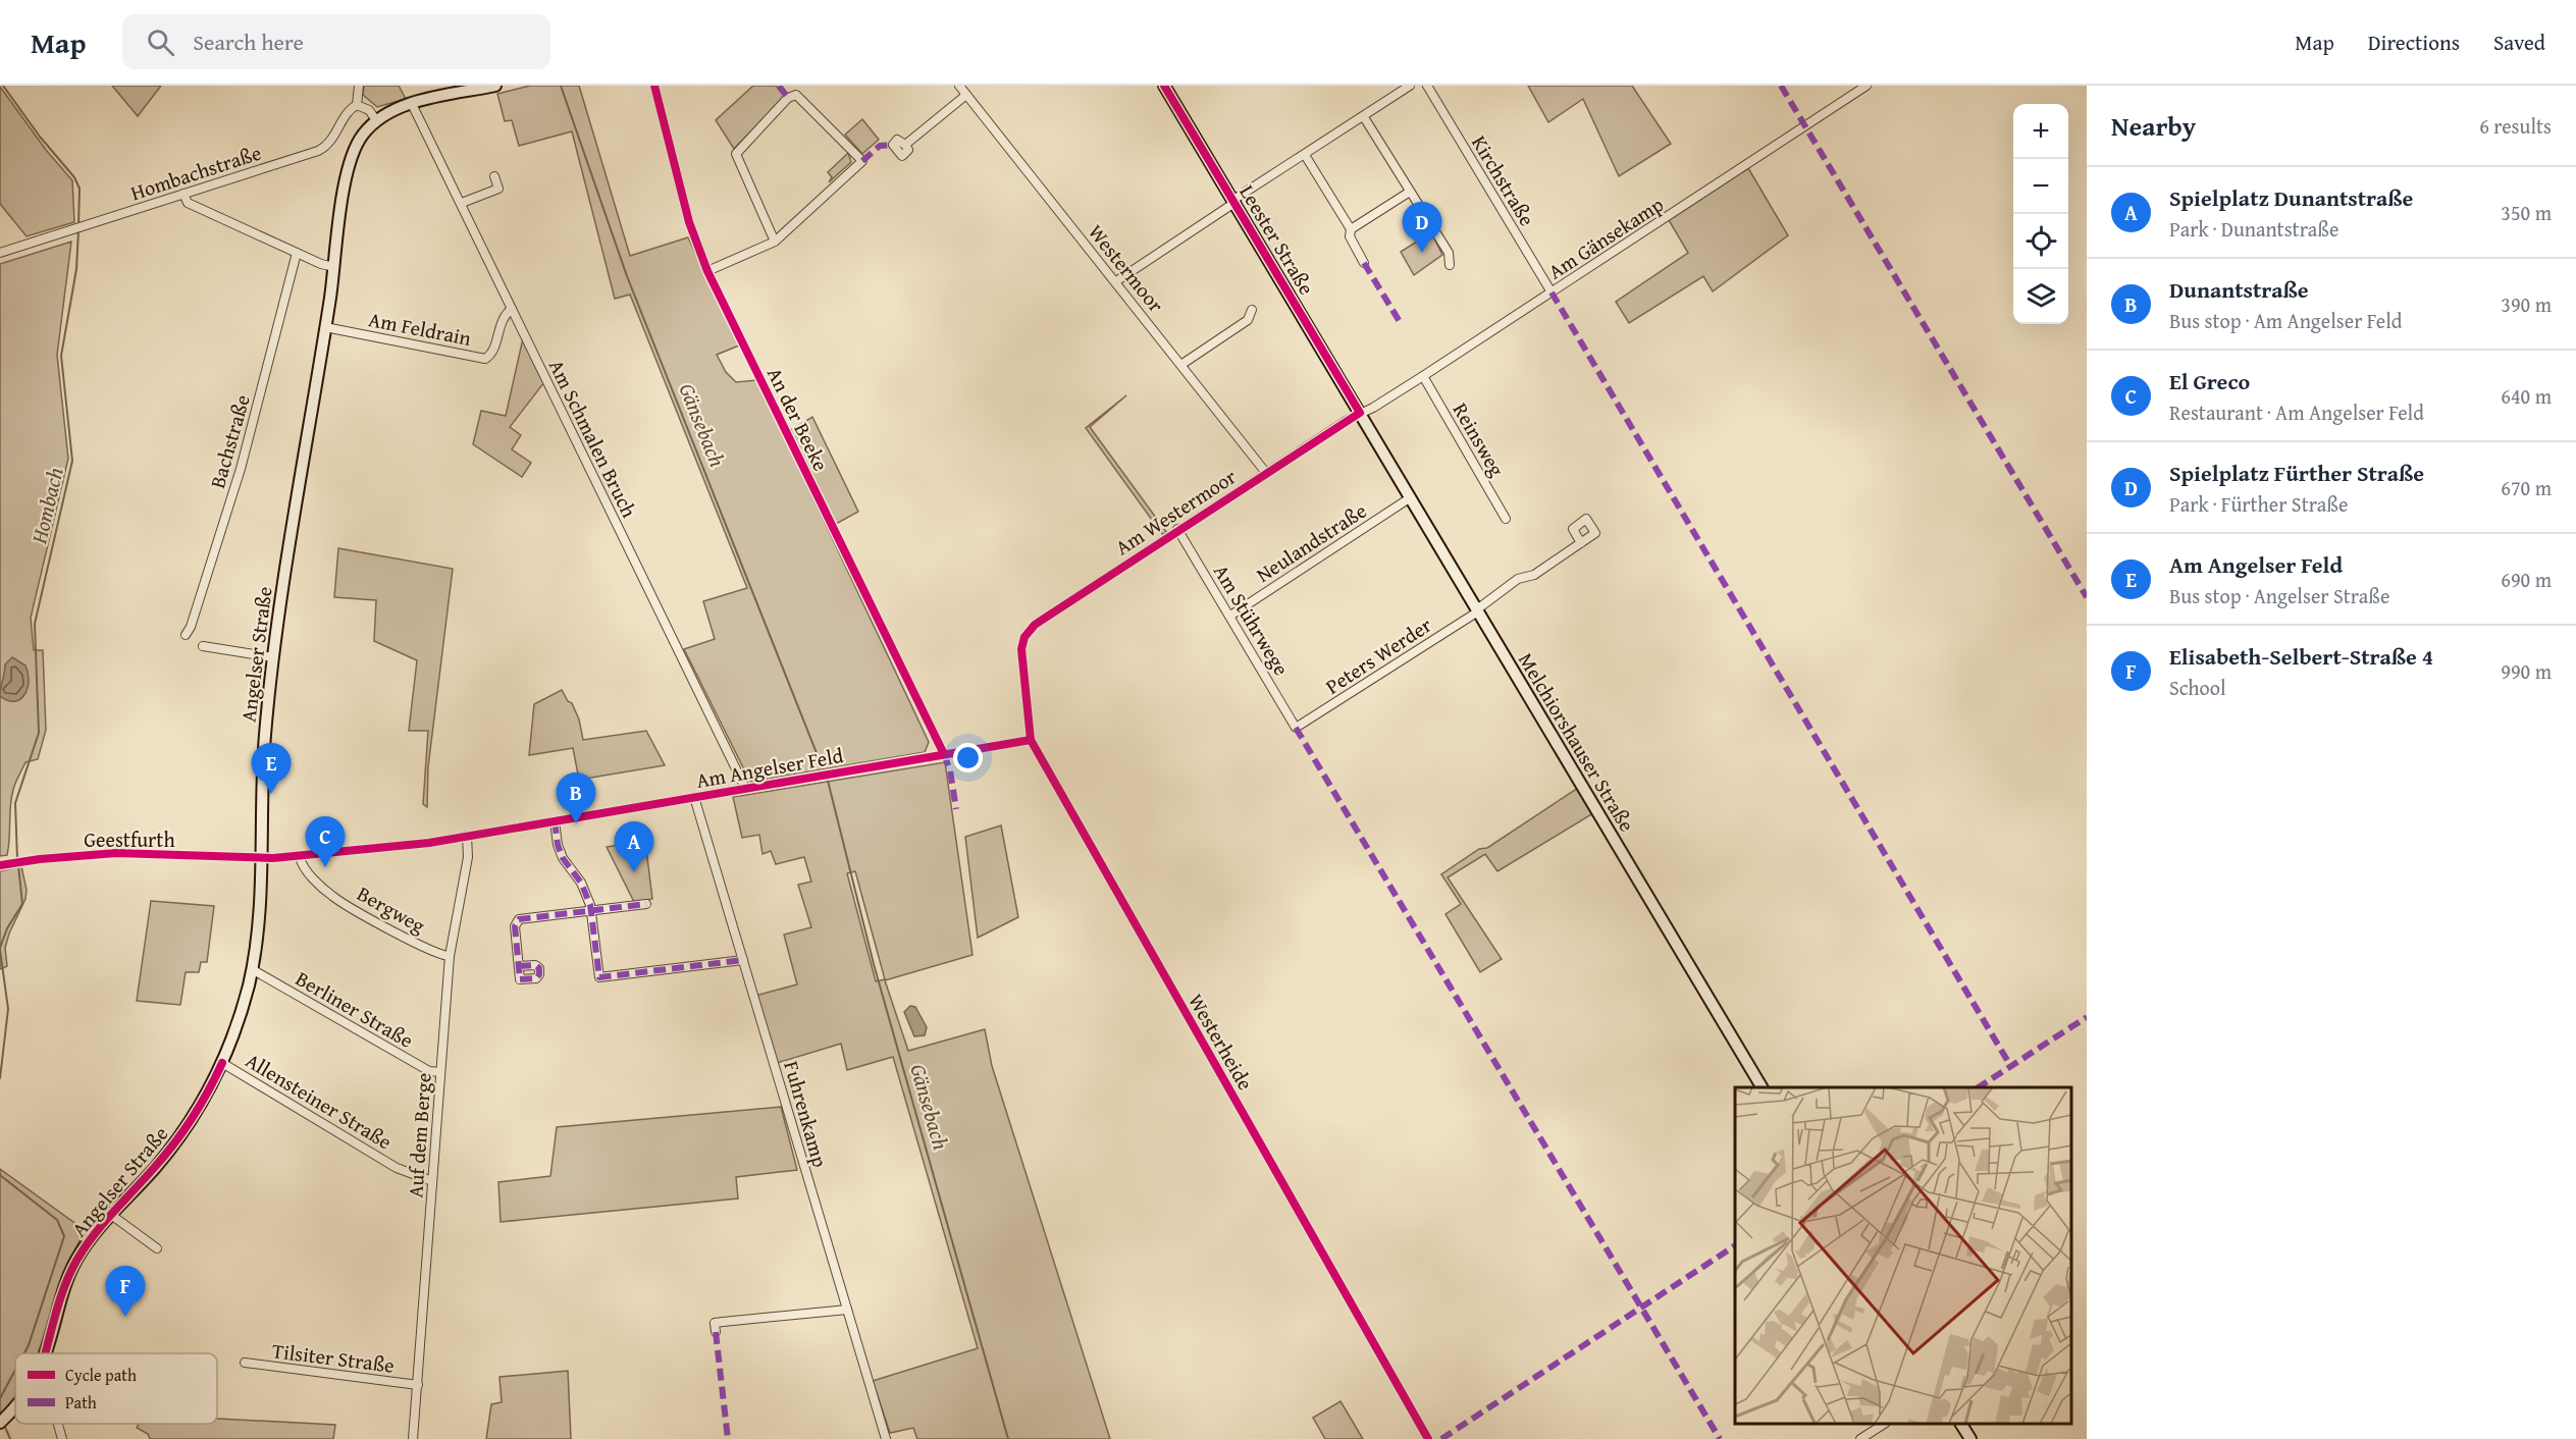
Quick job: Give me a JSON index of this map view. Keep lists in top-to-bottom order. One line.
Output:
{"streets":{"main road":["Leester Straße","Angelser Straße","Melchiorshauser Straße"],"street":["Hombachstraße","Kirchstraße","Am Gänsekamp","Westermoor","Am Feldrain","An der Beeke","Am Schmalen Bruch","Reinsweg","Bachstraße","Am Westermoor","Neulandstraße","Am Stührwege","Peters Werder","Am Angelser Feld","Geestfurth","Bergweg","Berliner Straße","Westerheide","Allensteiner Straße","Fuhrenkamp","Auf dem Berge","Tilsiter Straße"]},"crossings":[["Kirchstraße","Am Gänsekamp"],["Am Gänsekamp","Leester Straße"],["Am Gänsekamp","Reinsweg"],["Am Gänsekamp","Am Westermoor"],["Am Gänsekamp","Melchiorshauser Straße"],["Leester Straße","Am Westermoor"],["Leester Straße","Melchiorshauser Straße"],["Westermoor","Am Westermoor"],["Am Feldrain","Am Schmalen Bruch"],["Am Feldrain","Angelser Straße"],["An der Beeke","Am Angelser Feld"],["Am Schmalen Bruch","Am Angelser Feld"],["Am Westermoor","Am Stührwege"],["Am Westermoor","Melchiorshauser Straße"],["Am Westermoor","Westerheide"],["Neulandstraße","Am Stührwege"],["Neulandstraße","Melchiorshauser Straße"],["Am Stührwege","Peters Werder"],["Angelser Straße","Am Angelser Feld"],["Angelser Straße","Geestfurth"],["Angelser Straße","Berliner Straße"],["Angelser Straße","Allensteiner Straße"],["Peters Werder","Melchiorshauser Straße"],["Am Angelser Feld","Geestfurth"],["Am Angelser Feld","Bergweg"],["Am Angelser Feld","Westerheide"],["Am Angelser Feld","Fuhrenkamp"],["Am Angelser Feld","Auf dem Berge"],["Bergweg","Auf dem Berge"],["Berliner Straße","Auf dem Berge"],["Allensteiner Straße","Auf dem Berge"],["Auf dem Berge","Tilsiter Straße"]],"water":["Gänsebach","Hombach"],"legend":["Cycle path","Path"],"page":{"header":"Map","search":"Search here","nav":["Map","Directions","Saved"],"heading":["Nearby","6 results"],"map_buttons":["+","−"],"list":[{"mark":"A","name":"Spielplatz Dunantstraße","note":"Park · Dunantstraße","value":"350 m"},{"mark":"B","name":"Dunantstraße","note":"Bus stop · Am Angelser Feld","value":"390 m"},{"mark":"C","name":"El Greco","note":"Restaurant · Am Angelser Feld","value":"640 m"},{"mark":"D","name":"Spielplatz Fürther Straße","note":"Park · Fürther Straße","value":"670 m"},{"mark":"E","name":"Am Angelser Feld","note":"Bus stop · Angelser Straße","value":"690 m"},{"mark":"F","name":"Elisabeth-Selbert-Straße 4","note":"School","value":"990 m"}],"pins":["D","E","B","C","A","F"]}}
